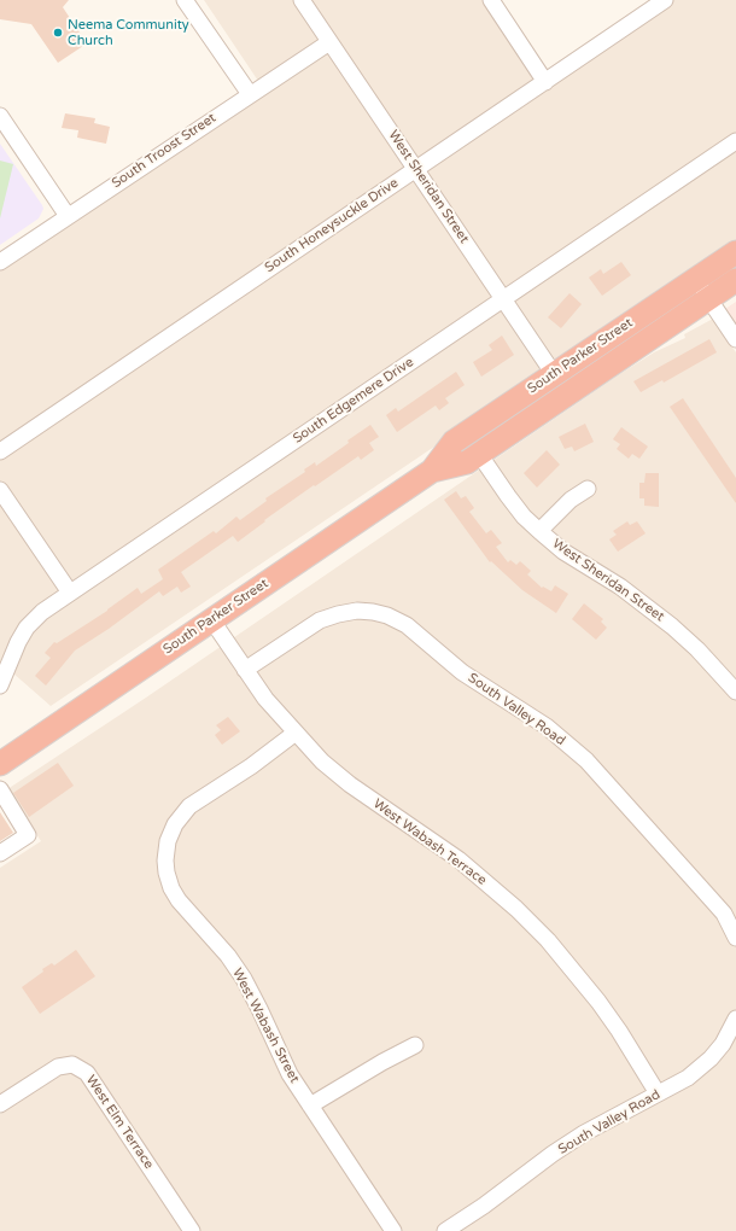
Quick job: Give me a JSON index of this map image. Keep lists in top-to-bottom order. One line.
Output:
{"streets":{"highway":["South Parker Street"],"street":["South Troost Street","West Sheridan Street","South Honeysuckle Drive","South Edgemere Drive","South Valley Road","West Wabash Terrace","West Wabash Street","West Elm Terrace"]},"crossings":[["South Troost Street","West Sheridan Street"],["West Sheridan Street","South Honeysuckle Drive"],["West Sheridan Street","South Parker Street"],["West Sheridan Street","South Edgemere Drive"],["South Parker Street","West Wabash Terrace"],["South Valley Road","West Wabash Terrace"],["West Wabash Terrace","West Wabash Street"]],"places":["Neema Community Church"]}
